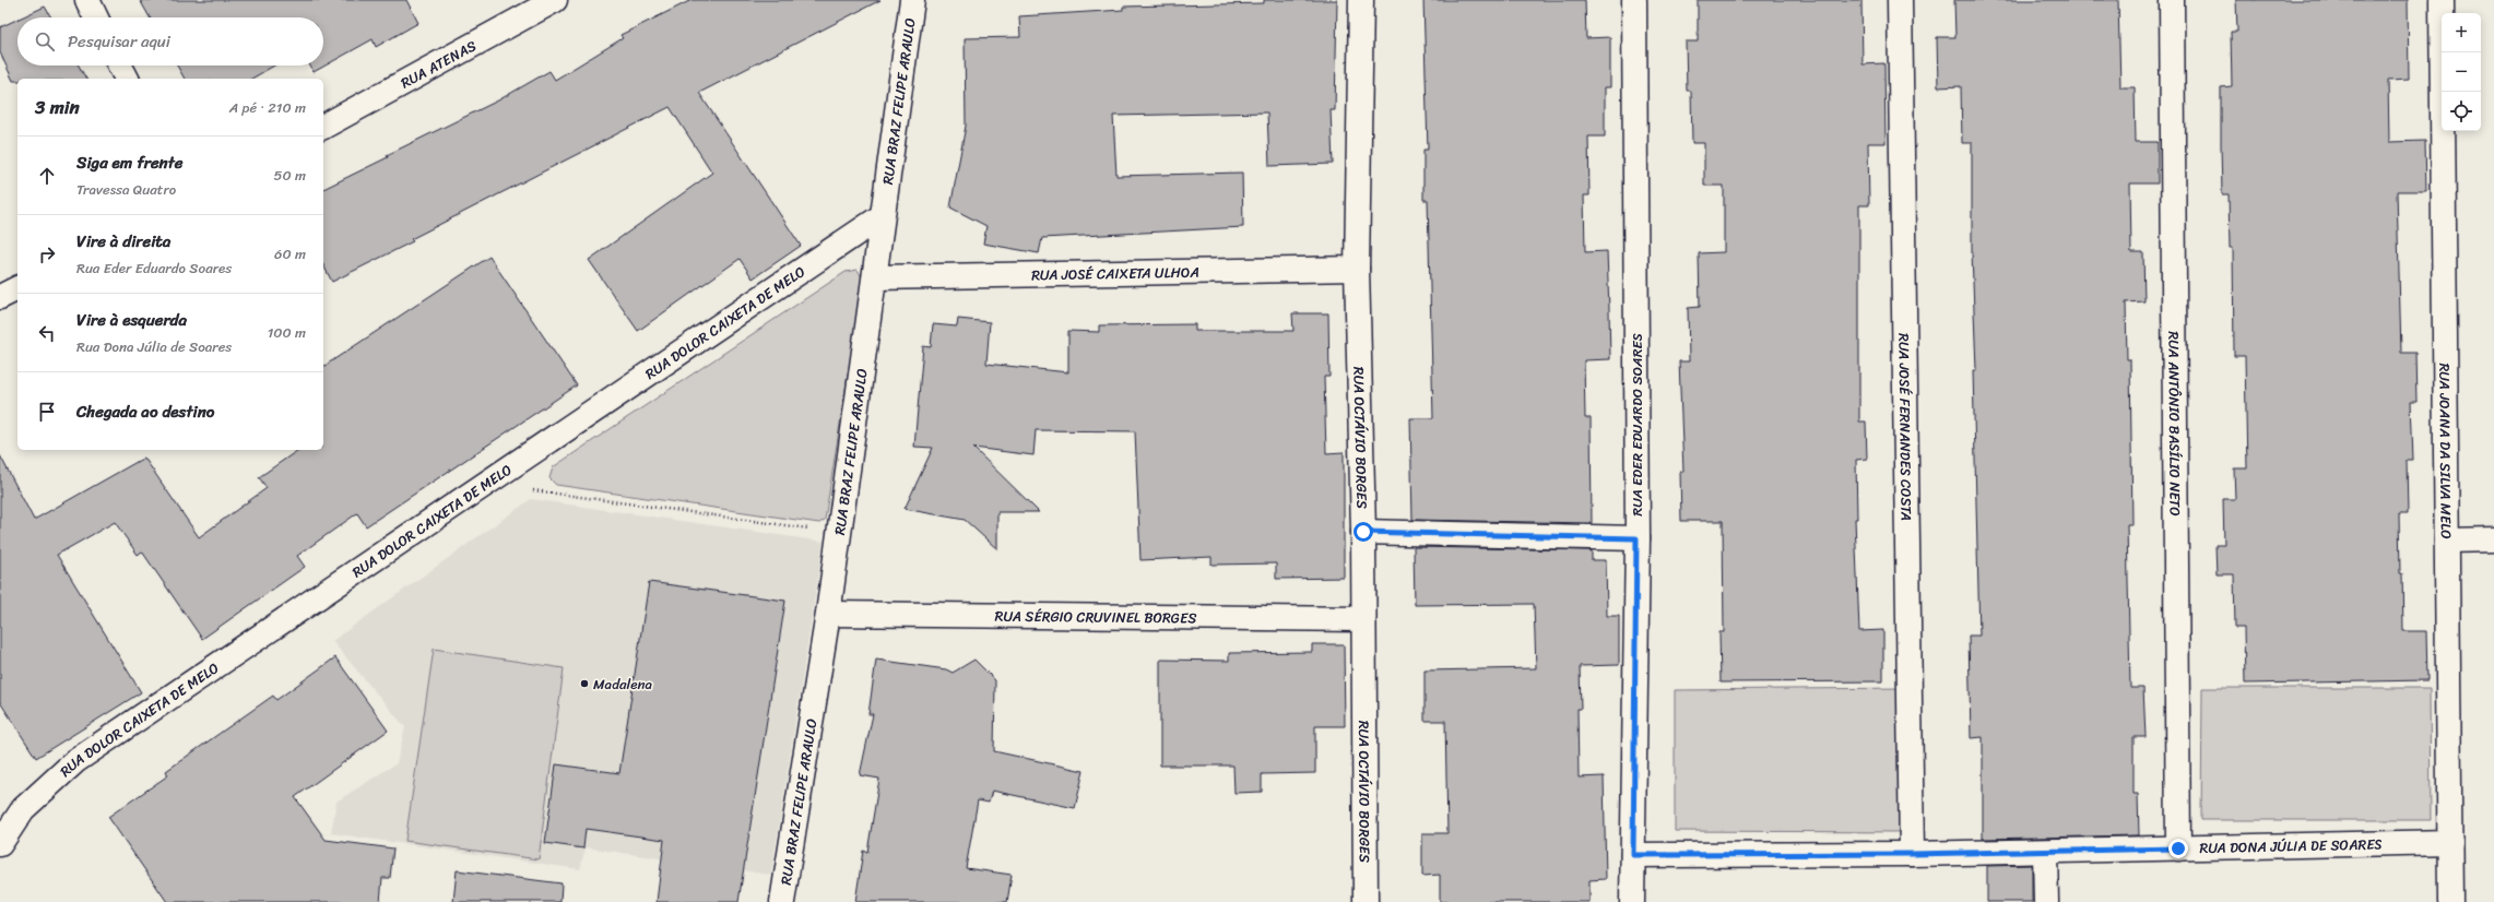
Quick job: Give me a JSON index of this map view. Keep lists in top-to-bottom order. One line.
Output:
{"streets":{"street":["RUA ATENAS","RUA BRAZ FELIPE ARAULO","RUA JOSÉ CAIXETA ULHOA","RUA DOLOR CAIXETA DE MELO","RUA ANTÔNIO BASÍLIO NETO","RUA EDER EDUARDO SOARES","RUA JOSÉ FERNANDES COSTA","RUA OCTÁVIO BORGES","RUA JOANA DA SILVA MELO","RUA SÉRGIO CRUVINEL BORGES","RUA DONA JÚLIA DE SOARES"]},"crossings":[["RUA BRAZ FELIPE ARAULO","RUA JOSÉ CAIXETA ULHOA"],["RUA BRAZ FELIPE ARAULO","RUA DOLOR CAIXETA DE MELO"],["RUA BRAZ FELIPE ARAULO","RUA SÉRGIO CRUVINEL BORGES"],["RUA JOSÉ CAIXETA ULHOA","RUA OCTÁVIO BORGES"],["RUA ANTÔNIO BASÍLIO NETO","RUA DONA JÚLIA DE SOARES"],["RUA EDER EDUARDO SOARES","RUA DONA JÚLIA DE SOARES"],["RUA JOSÉ FERNANDES COSTA","RUA DONA JÚLIA DE SOARES"],["RUA OCTÁVIO BORGES","RUA SÉRGIO CRUVINEL BORGES"],["RUA JOANA DA SILVA MELO","RUA DONA JÚLIA DE SOARES"]],"places":["Madalena"],"page":{"map_buttons":["+","−"],"search":"Pesquisar aqui","heading":["3 min","A pé · 210 m"],"list":[["Siga em frente","Travessa Quatro","50 m"],["Vire à direita","Rua Eder Eduardo Soares","60 m"],["Vire à esquerda","Rua Dona Júlia de Soares","100 m"],"Chegada ao destino"]}}
